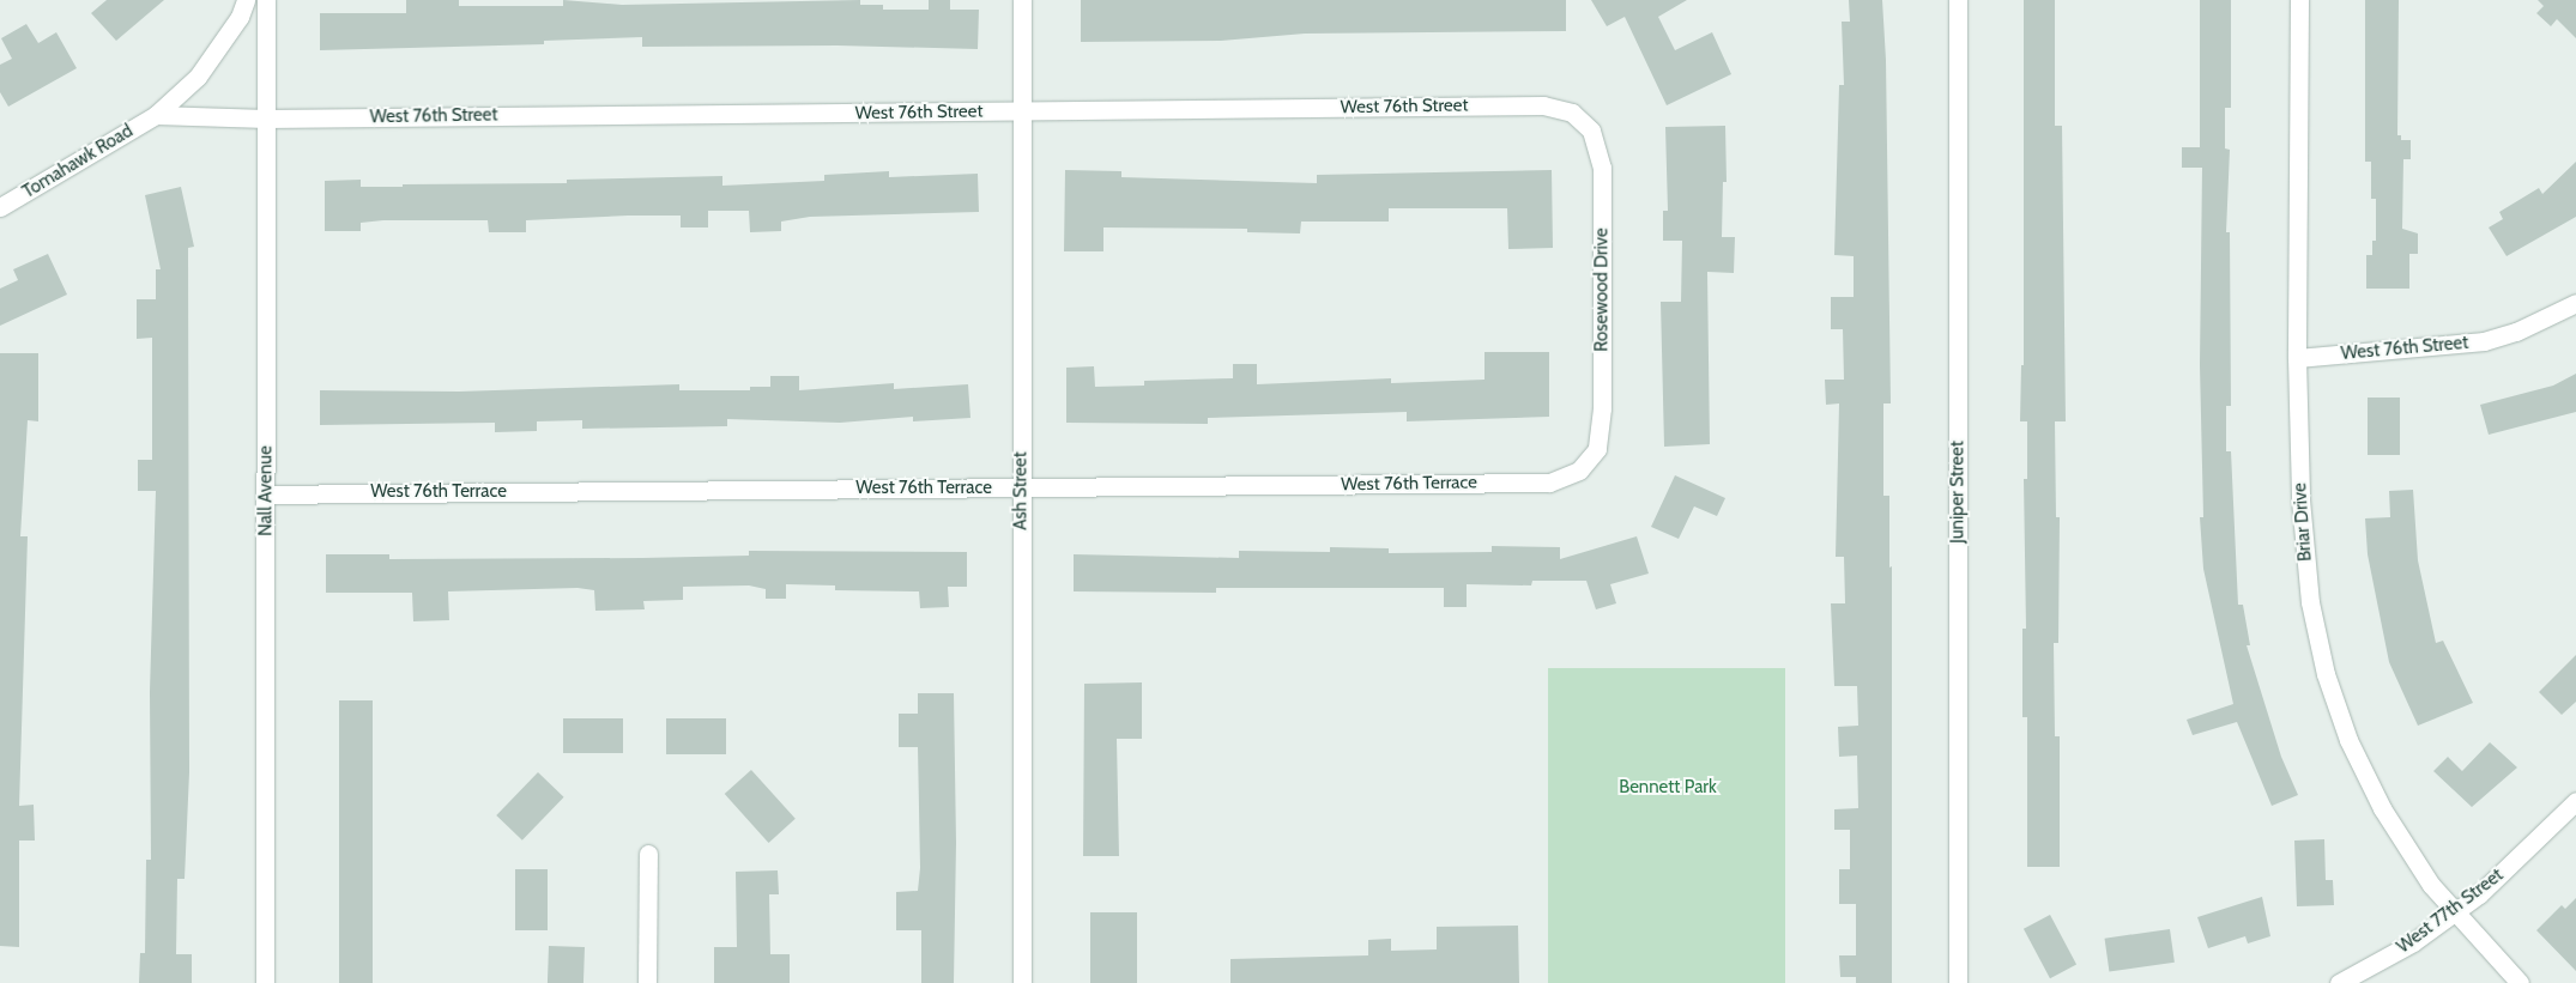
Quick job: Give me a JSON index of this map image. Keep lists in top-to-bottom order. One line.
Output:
{"streets":{"street":["West 76th Street","Tomahawk Road","Rosewood Drive","West 76th Terrace","Nall Avenue","Ash Street","Juniper Street","Briar Drive","West 77th Street"]},"crossings":[["West 76th Street","Rosewood Drive"],["West 76th Street","Nall Avenue"],["West 76th Street","Ash Street"],["West 76th Street","Briar Drive"],["Rosewood Drive","West 76th Terrace"],["West 76th Terrace","Nall Avenue"],["West 76th Terrace","Ash Street"],["Briar Drive","West 77th Street"]],"parks":["Bennett Park"]}
